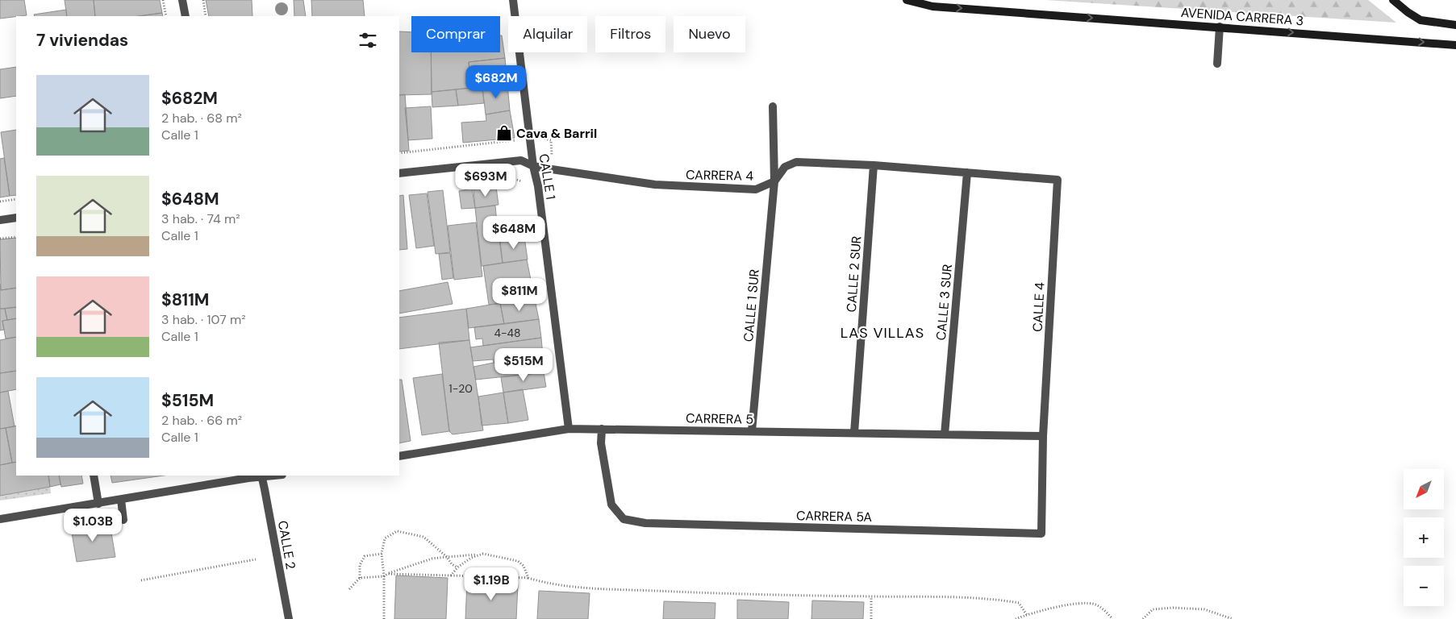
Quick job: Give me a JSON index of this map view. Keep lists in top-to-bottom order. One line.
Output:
{"streets":{"main road":["AVENIDA CARRERA 3"],"street":["CARRERA 4","CALLE 1","CALLE 2 SUR","CALLE 3 SUR","CALLE 1 SUR","CALLE 4","CARRERA 5","CARRERA 5A","CALLE 2"]},"crossings":[["CARRERA 4","CALLE 1"],["CARRERA 4","CALLE 1 SUR"],["CALLE 1","CARRERA 5"],["CALLE 2 SUR","CARRERA 5"],["CALLE 3 SUR","CALLE 4"],["CALLE 3 SUR","CARRERA 5"],["CALLE 1 SUR","CARRERA 5"],["CALLE 4","CARRERA 5"],["CALLE 4","CARRERA 5A"],["CARRERA 5","CARRERA 5A"]],"one_way":["AVENIDA CARRERA 3"],"districts":["LAS VILLAS"],"places":{"shop":["Cava & Barril"]},"house_numbers":["4-48","1-20"],"north":"bottom left","page":{"chip":["Comprar","Alquilar","Filtros","Nuevo"],"heading":"7 viviendas","list":[{"name":"$682M","note":"2 hab. · 68 m² · Calle 1"},{"name":"$648M","note":"3 hab. · 74 m² · Calle 1"},{"name":"$811M","note":"3 hab. · 107 m² · Calle 1"},{"name":"$515M","note":"2 hab. · 66 m² · Calle 1"}],"price":["$682M","$693M","$648M","$811M","$515M","$1.03B","$1.19B"],"map_buttons":["+","−"]}}
